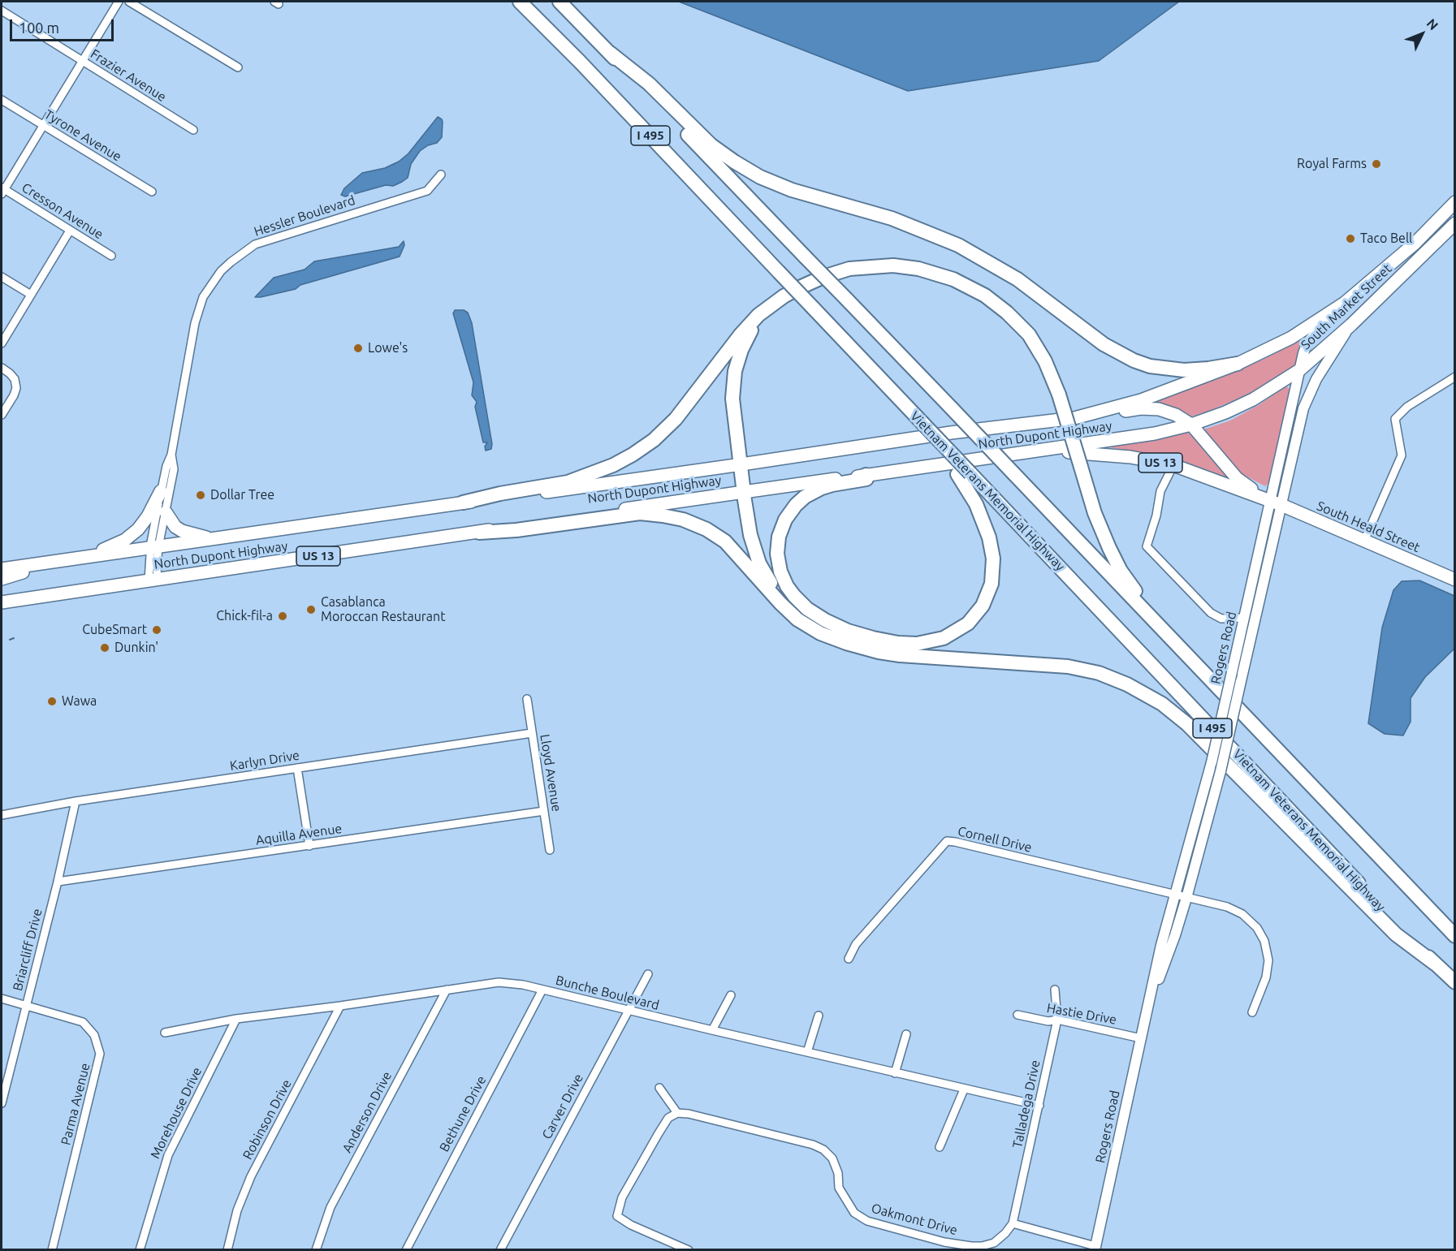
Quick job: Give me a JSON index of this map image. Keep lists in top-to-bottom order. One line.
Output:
{"streets":{"highway":["I 495","Vietnam Veterans Memorial Highway"],"main road":["South Market Street","North Dupont Highway","US 13","South Heald Street"],"street":["Frazier Avenue","Tyrone Avenue","Cresson Avenue","Hessler Boulevard","Rogers Road","Karlyn Drive","Lloyd Avenue","Aquilla Avenue","Cornell Drive","Briarcliff Drive","Bunche Boulevard","Hastie Drive","Parma Avenue","Talladega Drive","Carver Drive","Anderson Drive","Morehouse Drive","Bethune Drive","Robinson Drive","Oakmont Drive"]},"crossings":[["Hessler Boulevard","North Dupont Highway"],["South Market Street","North Dupont Highway"],["South Market Street","Rogers Road"],["North Dupont Highway","South Heald Street"],["North Dupont Highway","Rogers Road"],["South Heald Street","Rogers Road"],["Rogers Road","Cornell Drive"],["Rogers Road","Hastie Drive"],["Karlyn Drive","Lloyd Avenue"],["Karlyn Drive","Briarcliff Drive"],["Lloyd Avenue","Aquilla Avenue"],["Aquilla Avenue","Briarcliff Drive"],["Briarcliff Drive","Parma Avenue"],["Bunche Boulevard","Talladega Drive"],["Bunche Boulevard","Carver Drive"],["Bunche Boulevard","Anderson Drive"],["Bunche Boulevard","Morehouse Drive"],["Bunche Boulevard","Bethune Drive"],["Bunche Boulevard","Robinson Drive"],["Hastie Drive","Talladega Drive"],["Talladega Drive","Oakmont Drive"]],"places":["Royal Farms","Taco Bell","Lowe's","Dollar Tree","Casablanca Moroccan Restaurant","Chick-fil-a","CubeSmart","Dunkin'","Wawa"],"scale_bar":"100 m","north":"top right"}
